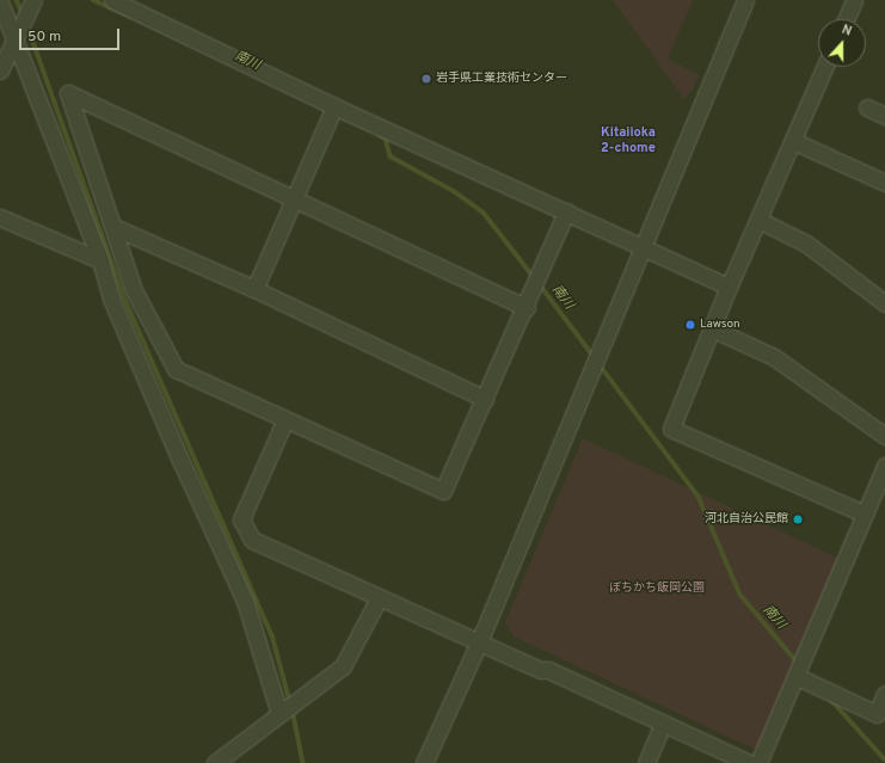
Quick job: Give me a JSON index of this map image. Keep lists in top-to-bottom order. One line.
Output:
{"districts":["Kitaiioka 2-chome"],"water":["南川"],"parks":["ぼちかち飯岡公園"],"places":["岩手県工業技術センター","Lawson","河北自治公民館"],"scale_bar":"50 m","north":"top"}
